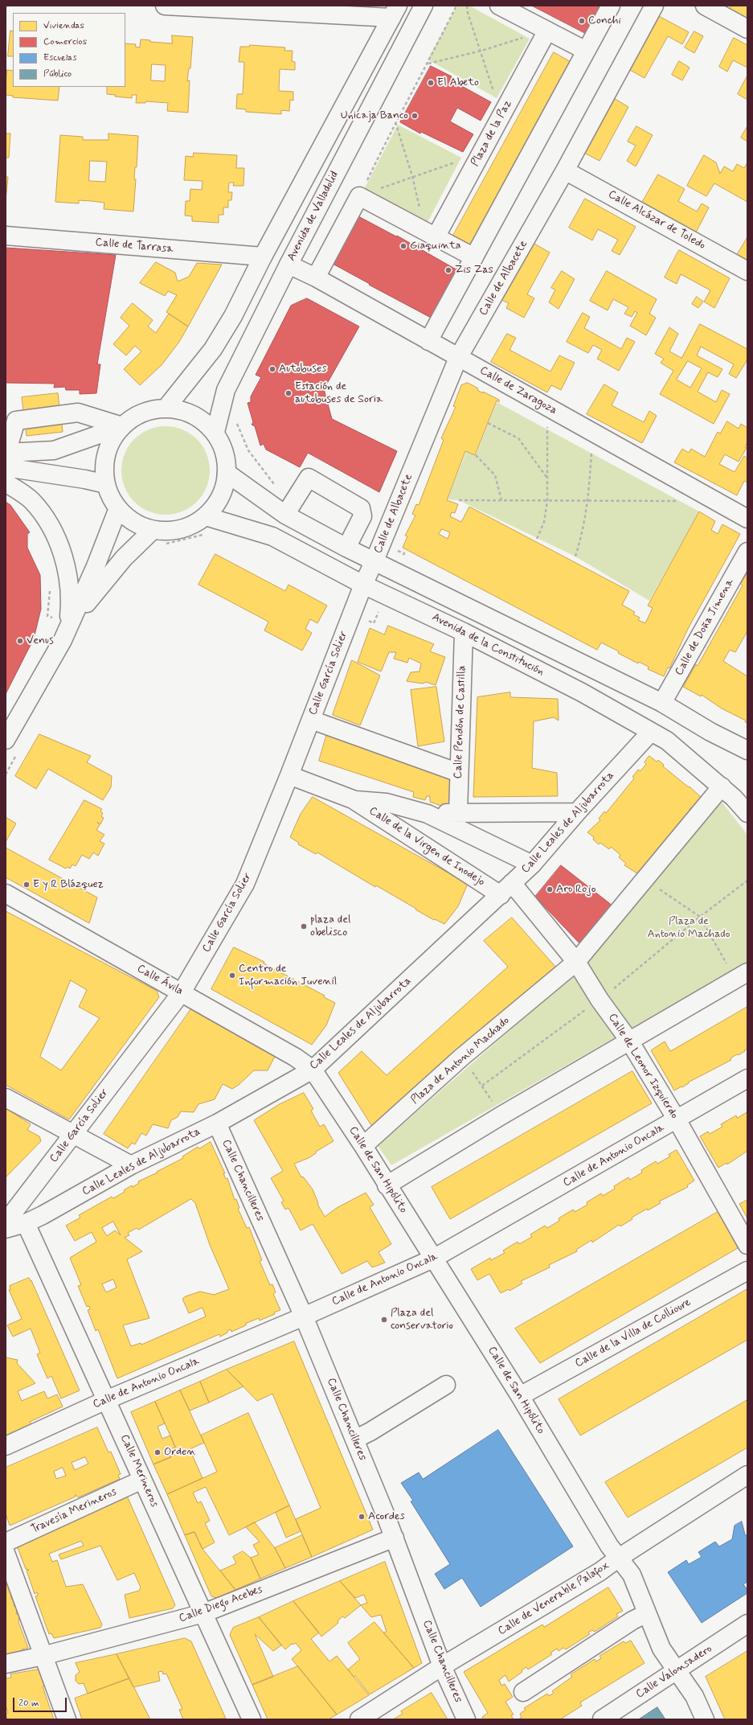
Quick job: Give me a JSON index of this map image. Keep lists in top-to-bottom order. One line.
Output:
{"streets":{"street":["Plaza de la Paz","Avenida de Valladolid","Calle Alcázar de Toledo","Calle de Tarrasa","Calle de Albacete","Calle de Zaragoza","Calle de Doña Jimena","Avenida de la Constitución","Calle García Solier","Calle Pendón de Castilla","Calle Leales de Aljubarrota","Calle de la Virgen de Inodejo","Calle Ávila","Plaza de Antonio Machado","Calle de Leonor Izquierdo","Calle de Antonio Oncala","Calle de San Hipólito","Calle Chancilleres","Calle de la Villa de Collioure","Calle Merineros","Travesía Merineros","Calle de Venerable Palafox","Calle Diego Acebes","Calle Valonsadero"]},"crossings":[["Avenida de Valladolid","Calle de Zaragoza"],["Calle Alcázar de Toledo","Calle de Albacete"],["Calle de Albacete","Calle de Zaragoza"],["Calle de Albacete","Calle García Solier"],["Avenida de la Constitución","Calle García Solier"],["Avenida de la Constitución","Calle Pendón de Castilla"],["Avenida de la Constitución","Calle Leales de Aljubarrota"],["Avenida de la Constitución","Plaza de Antonio Machado"],["Calle García Solier","Calle de la Virgen de Inodejo"],["Calle García Solier","Calle Ávila"],["Calle Pendón de Castilla","Calle de la Virgen de Inodejo"],["Calle Leales de Aljubarrota","Calle de la Virgen de Inodejo"],["Calle Leales de Aljubarrota","Calle Ávila"],["Calle Leales de Aljubarrota","Calle de Leonor Izquierdo"],["Calle Leales de Aljubarrota","Calle de San Hipólito"],["Calle Leales de Aljubarrota","Calle Chancilleres"],["Calle Leales de Aljubarrota","Calle Merineros"],["Calle de la Virgen de Inodejo","Calle de Leonor Izquierdo"],["Calle Ávila","Calle de San Hipólito"],["Plaza de Antonio Machado","Calle de Leonor Izquierdo"],["Plaza de Antonio Machado","Calle de San Hipólito"],["Calle de Leonor Izquierdo","Calle de Antonio Oncala"],["Calle de Antonio Oncala","Calle de San Hipólito"],["Calle de Antonio Oncala","Calle Chancilleres"],["Calle de Antonio Oncala","Calle Merineros"],["Calle de San Hipólito","Calle de la Villa de Collioure"],["Calle de San Hipólito","Calle de Venerable Palafox"],["Calle de San Hipólito","Calle Valonsadero"],["Calle Chancilleres","Calle de Venerable Palafox"],["Calle Chancilleres","Calle Diego Acebes"],["Calle Merineros","Travesía Merineros"],["Calle Merineros","Calle Diego Acebes"]],"parks":["Plaza de Antonio Machado"],"places":["Conchi","El Abeto","Unicaja Banco","Giaquinta","Zis Zas","Autobuses","Estación de autobuses de Soria","Venus","E y R Blázquez","Aro Rojo","plaza del obelisco","Centro de Información Juvenil","Plaza del conservatorio","Orden","Acordes"],"legend":["Viviendas","Comercios","Escuelas","Público"],"scale_bar":"20 m"}
